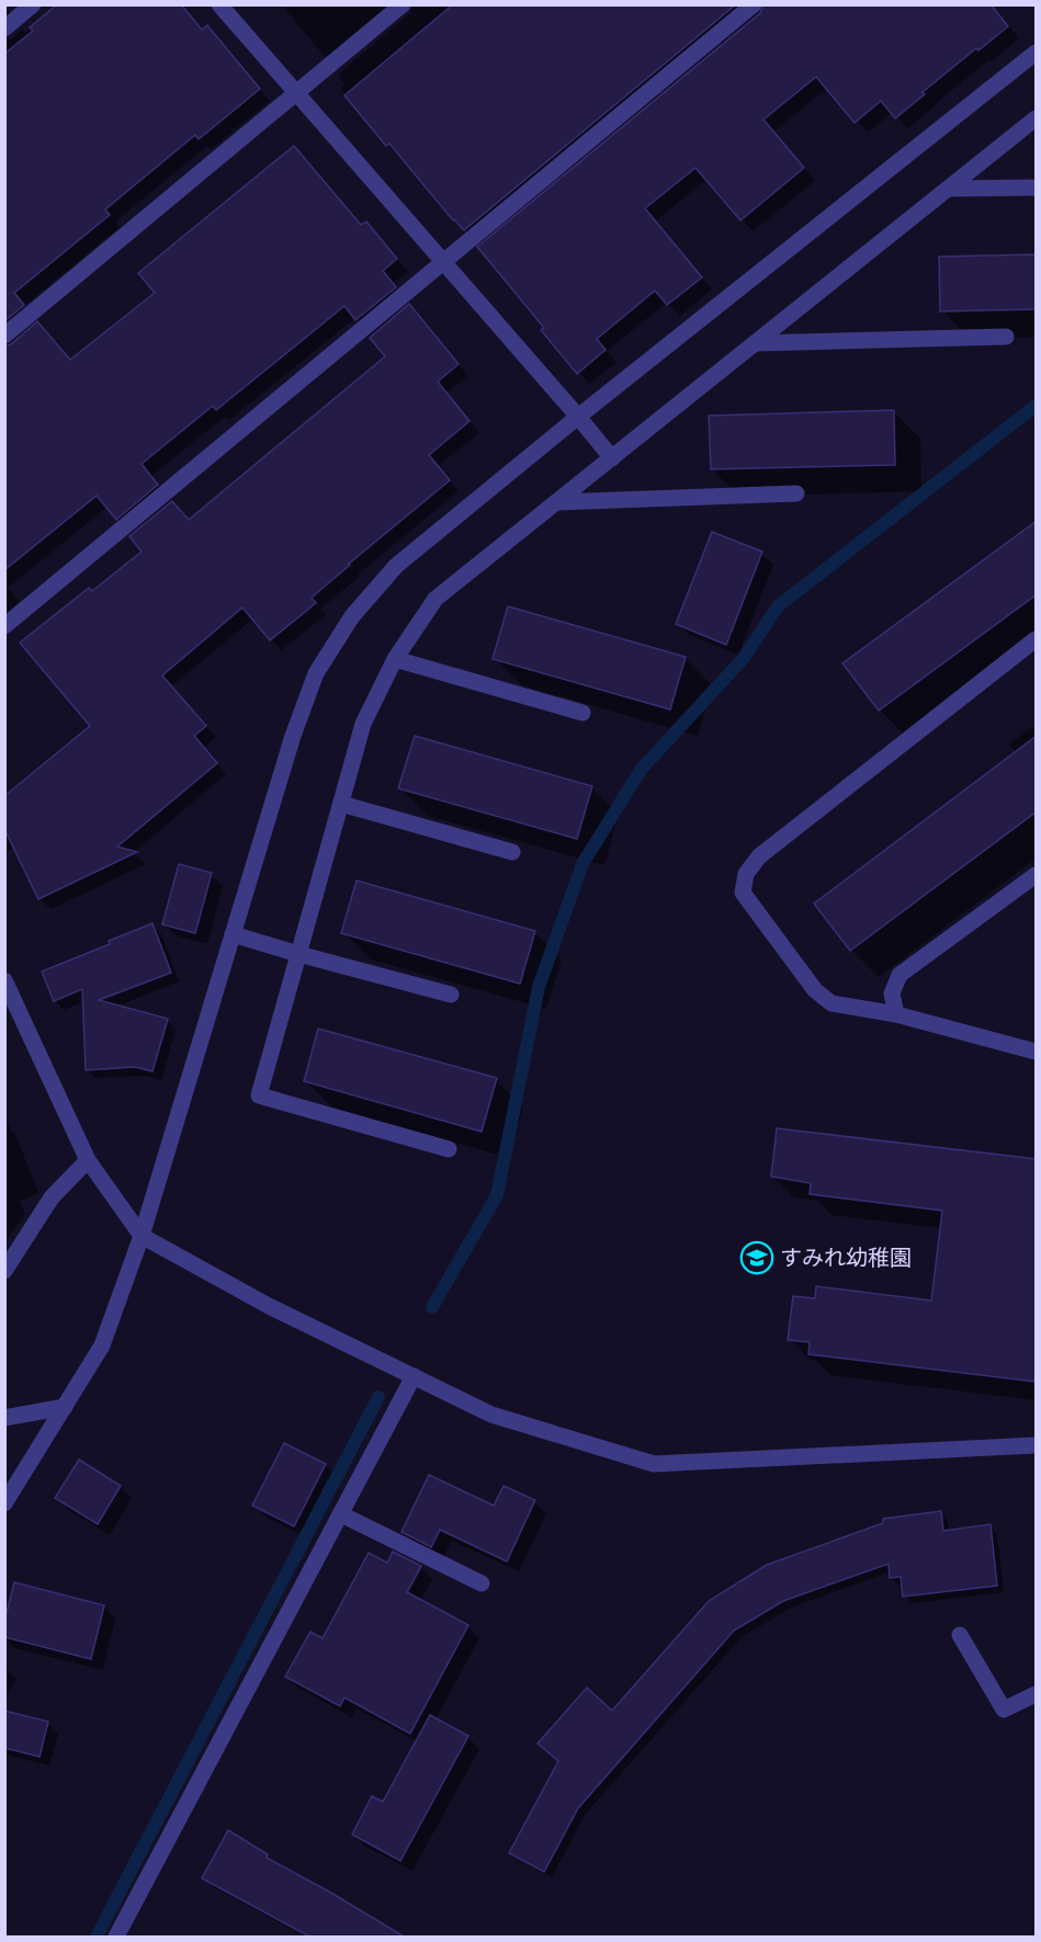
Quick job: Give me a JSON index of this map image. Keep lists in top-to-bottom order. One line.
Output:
{"places":{"school or university":["すみれ幼稚園"]}}
